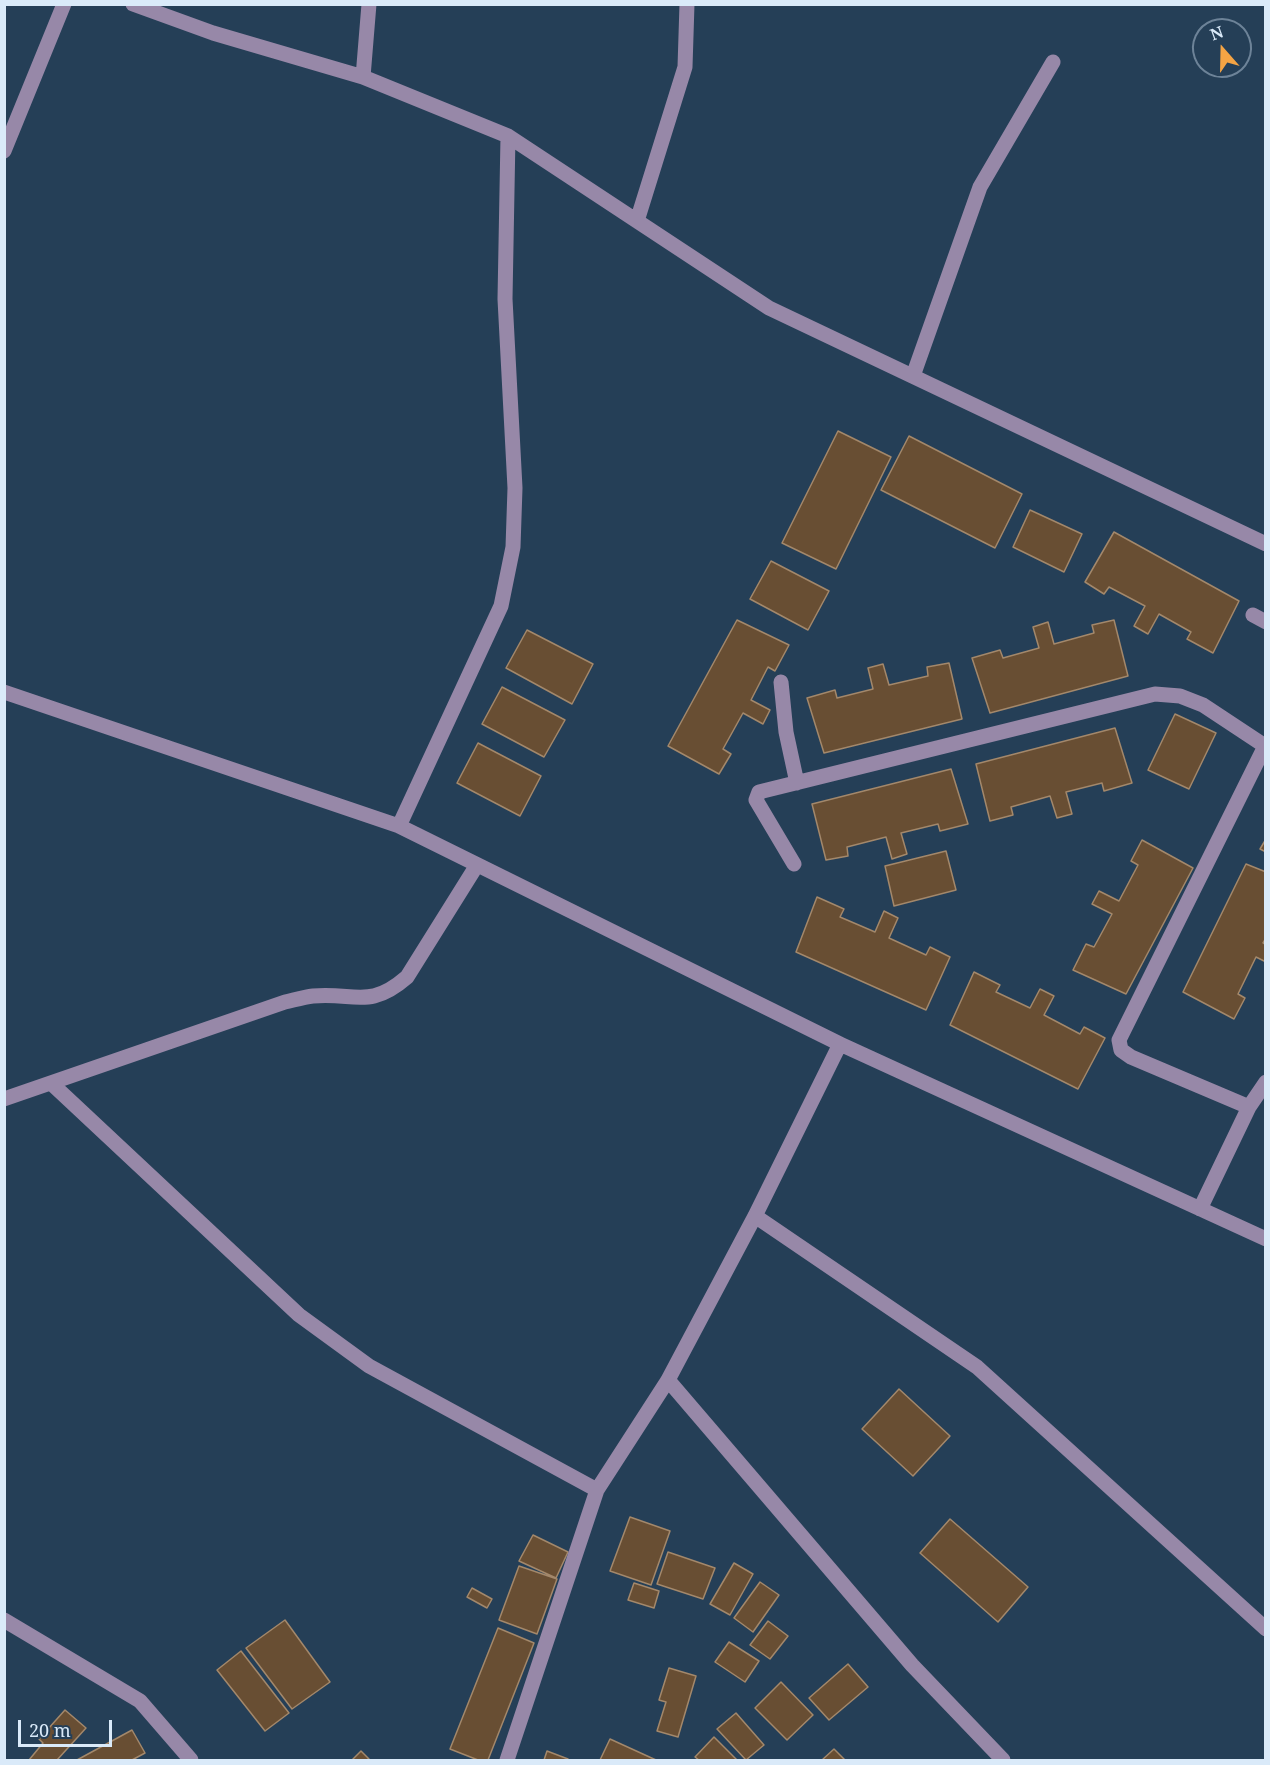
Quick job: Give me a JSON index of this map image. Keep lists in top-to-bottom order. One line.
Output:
{"scale_bar":"20 m","north":"top"}
